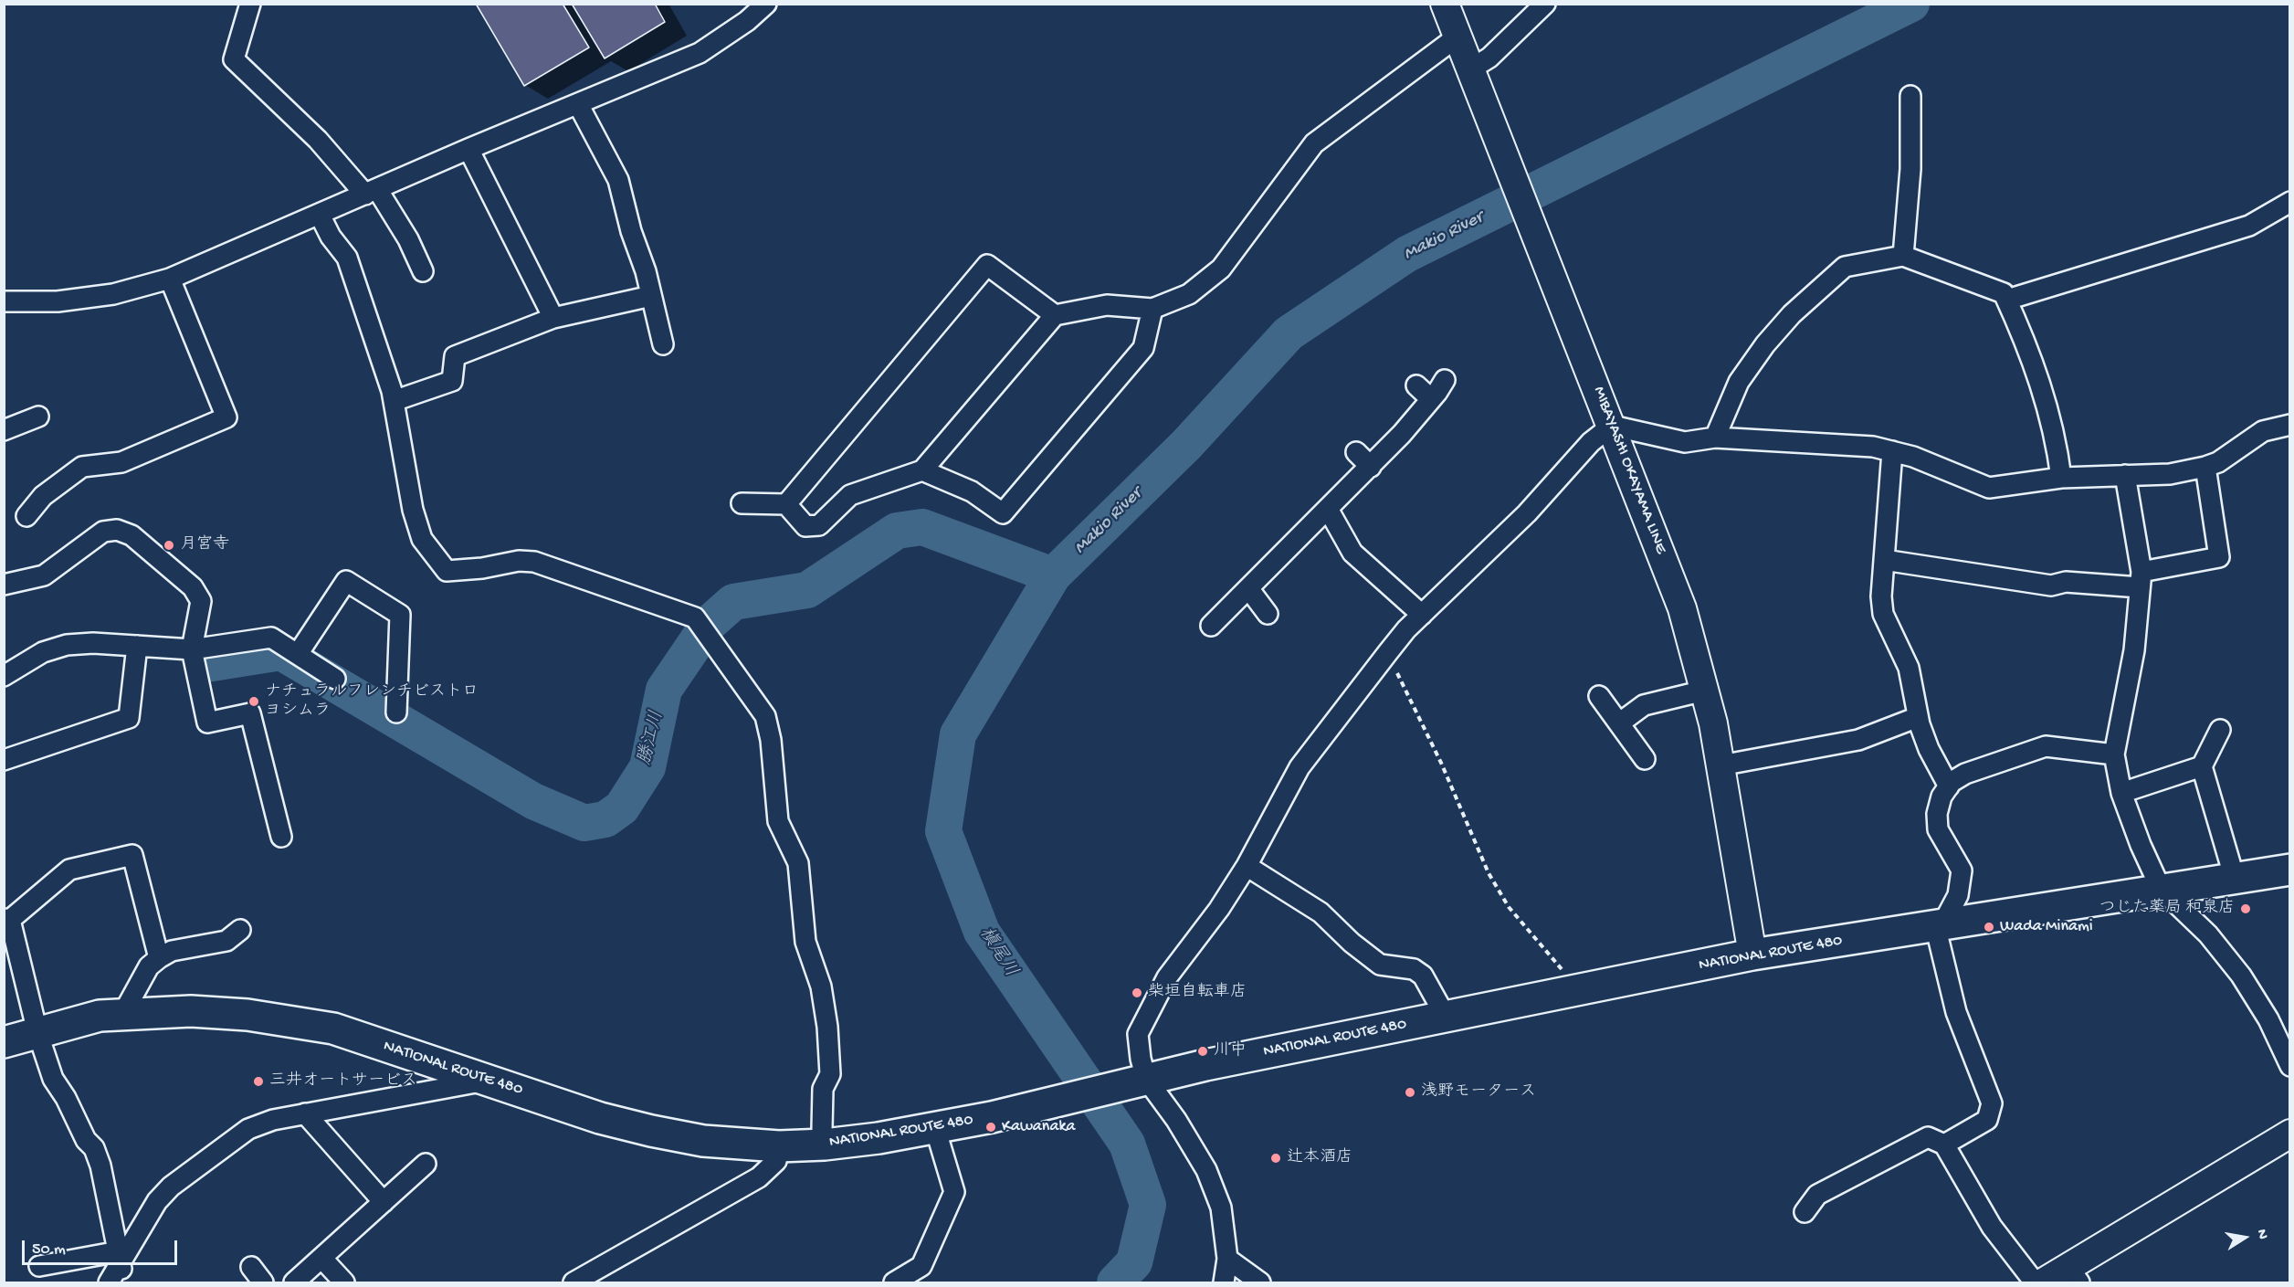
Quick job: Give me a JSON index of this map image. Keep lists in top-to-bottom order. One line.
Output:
{"streets":{"highway":["NATIONAL ROUTE 480"],"main road":["MIBAYASHI OKAYAMA LINE"]},"crossings":[["MIBAYASHI OKAYAMA LINE","NATIONAL ROUTE 480"]],"water":["Makio River","勝江川","槇尾川"],"places":["月宮寺","ナチュラルフレンチビストロ ヨシムラ","つじた薬局 和泉店","Wada Minami","柴垣自転車店","川中","三井オートサービス","浅野モータース","Kawanaka","辻本酒店"],"scale_bar":"50 m","north":"right"}
